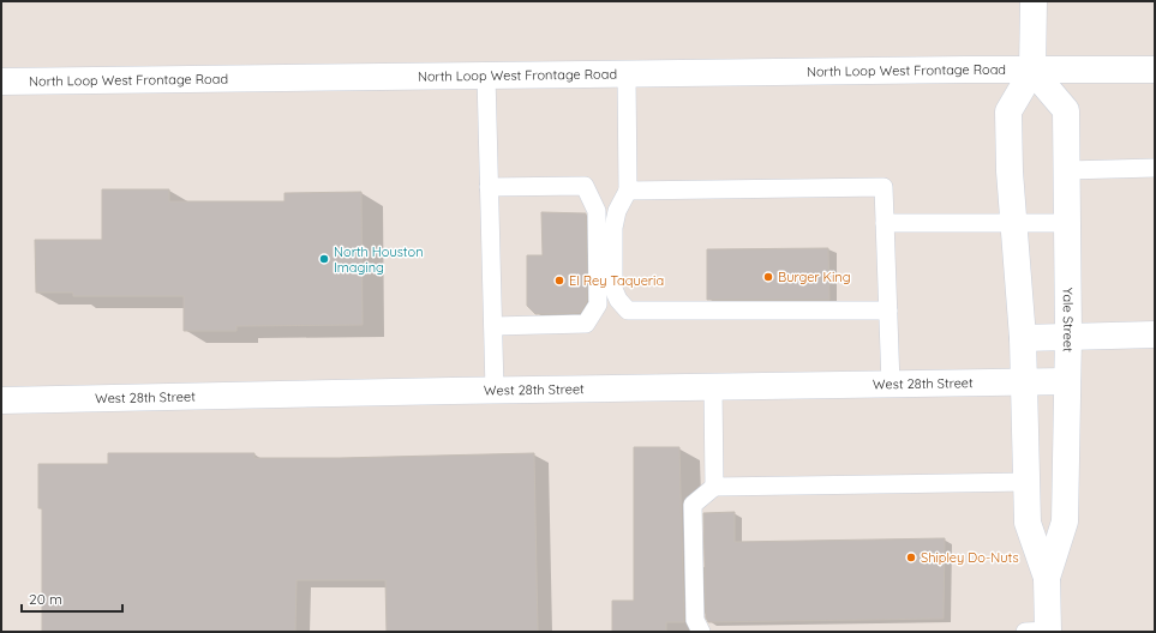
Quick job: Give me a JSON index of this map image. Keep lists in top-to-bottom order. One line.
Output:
{"streets":{"main road":["North Loop West Frontage Road","Yale Street","West 28th Street"]},"crossings":[["North Loop West Frontage Road","Yale Street"],["Yale Street","West 28th Street"]],"places":["North Houston Imaging","Burger King","El Rey Taqueria","Shipley Do-Nuts"],"scale_bar":"20 m"}
